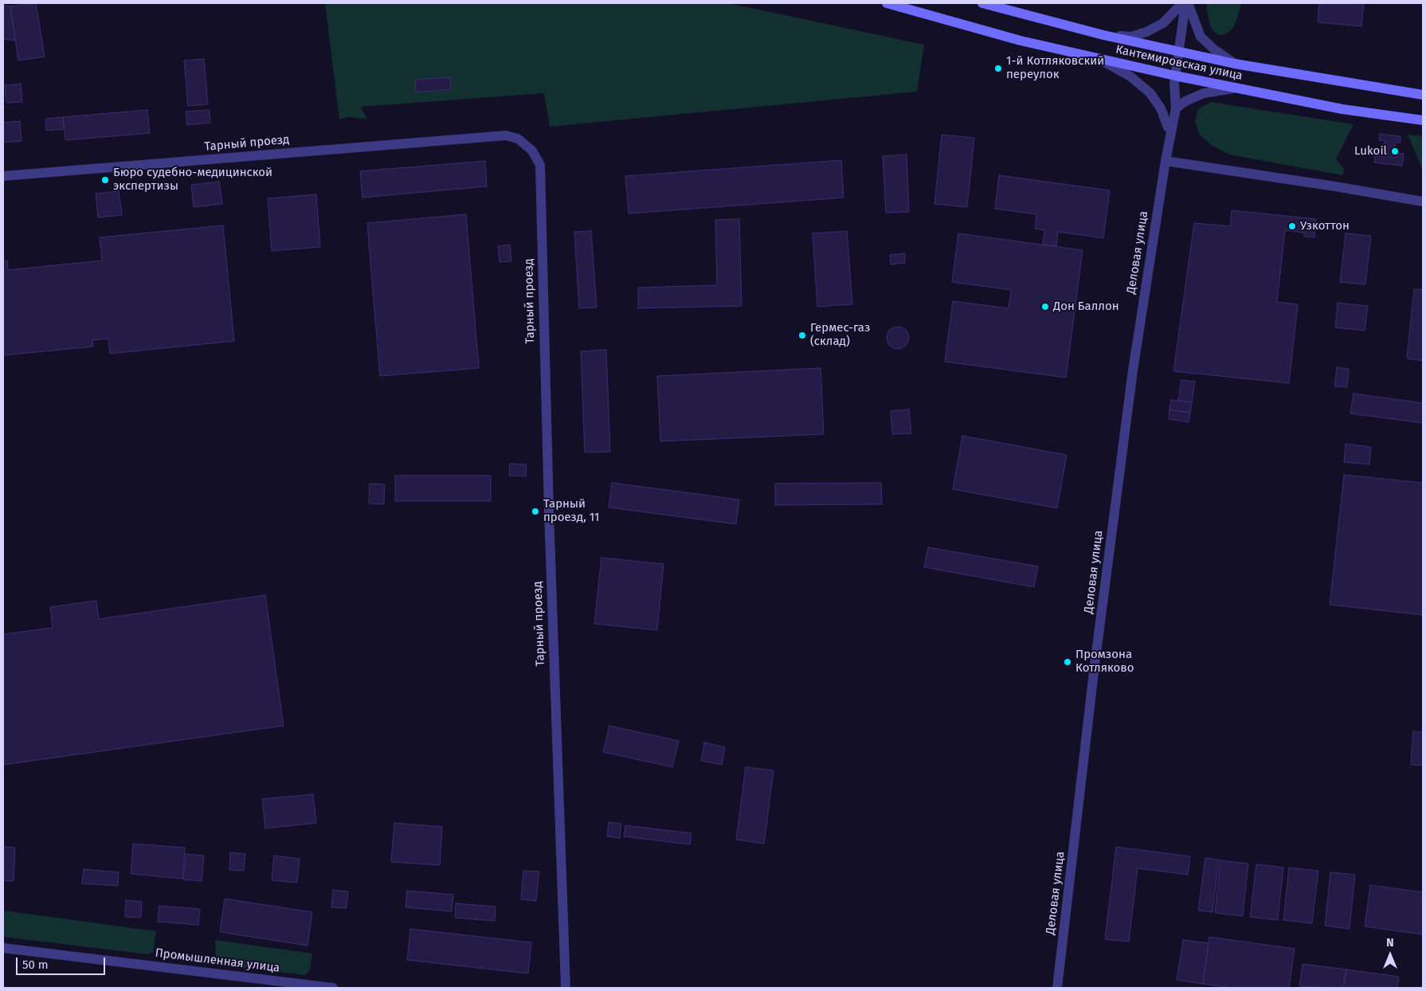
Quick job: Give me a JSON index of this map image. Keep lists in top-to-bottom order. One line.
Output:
{"streets":{"main road":["Кантемировская улица"],"street":["Тарный проезд","Деловая улица","Промышленная улица"]},"places":["1-й Котляковский переулок","Lukoil","Бюро судебно-медицинской экспертизы","Узкоттон","Дон Баллон","Гермес-газ (склад)","Тарный проезд, 11","Промзона Котляково"],"scale_bar":"50 m","north":"top"}
